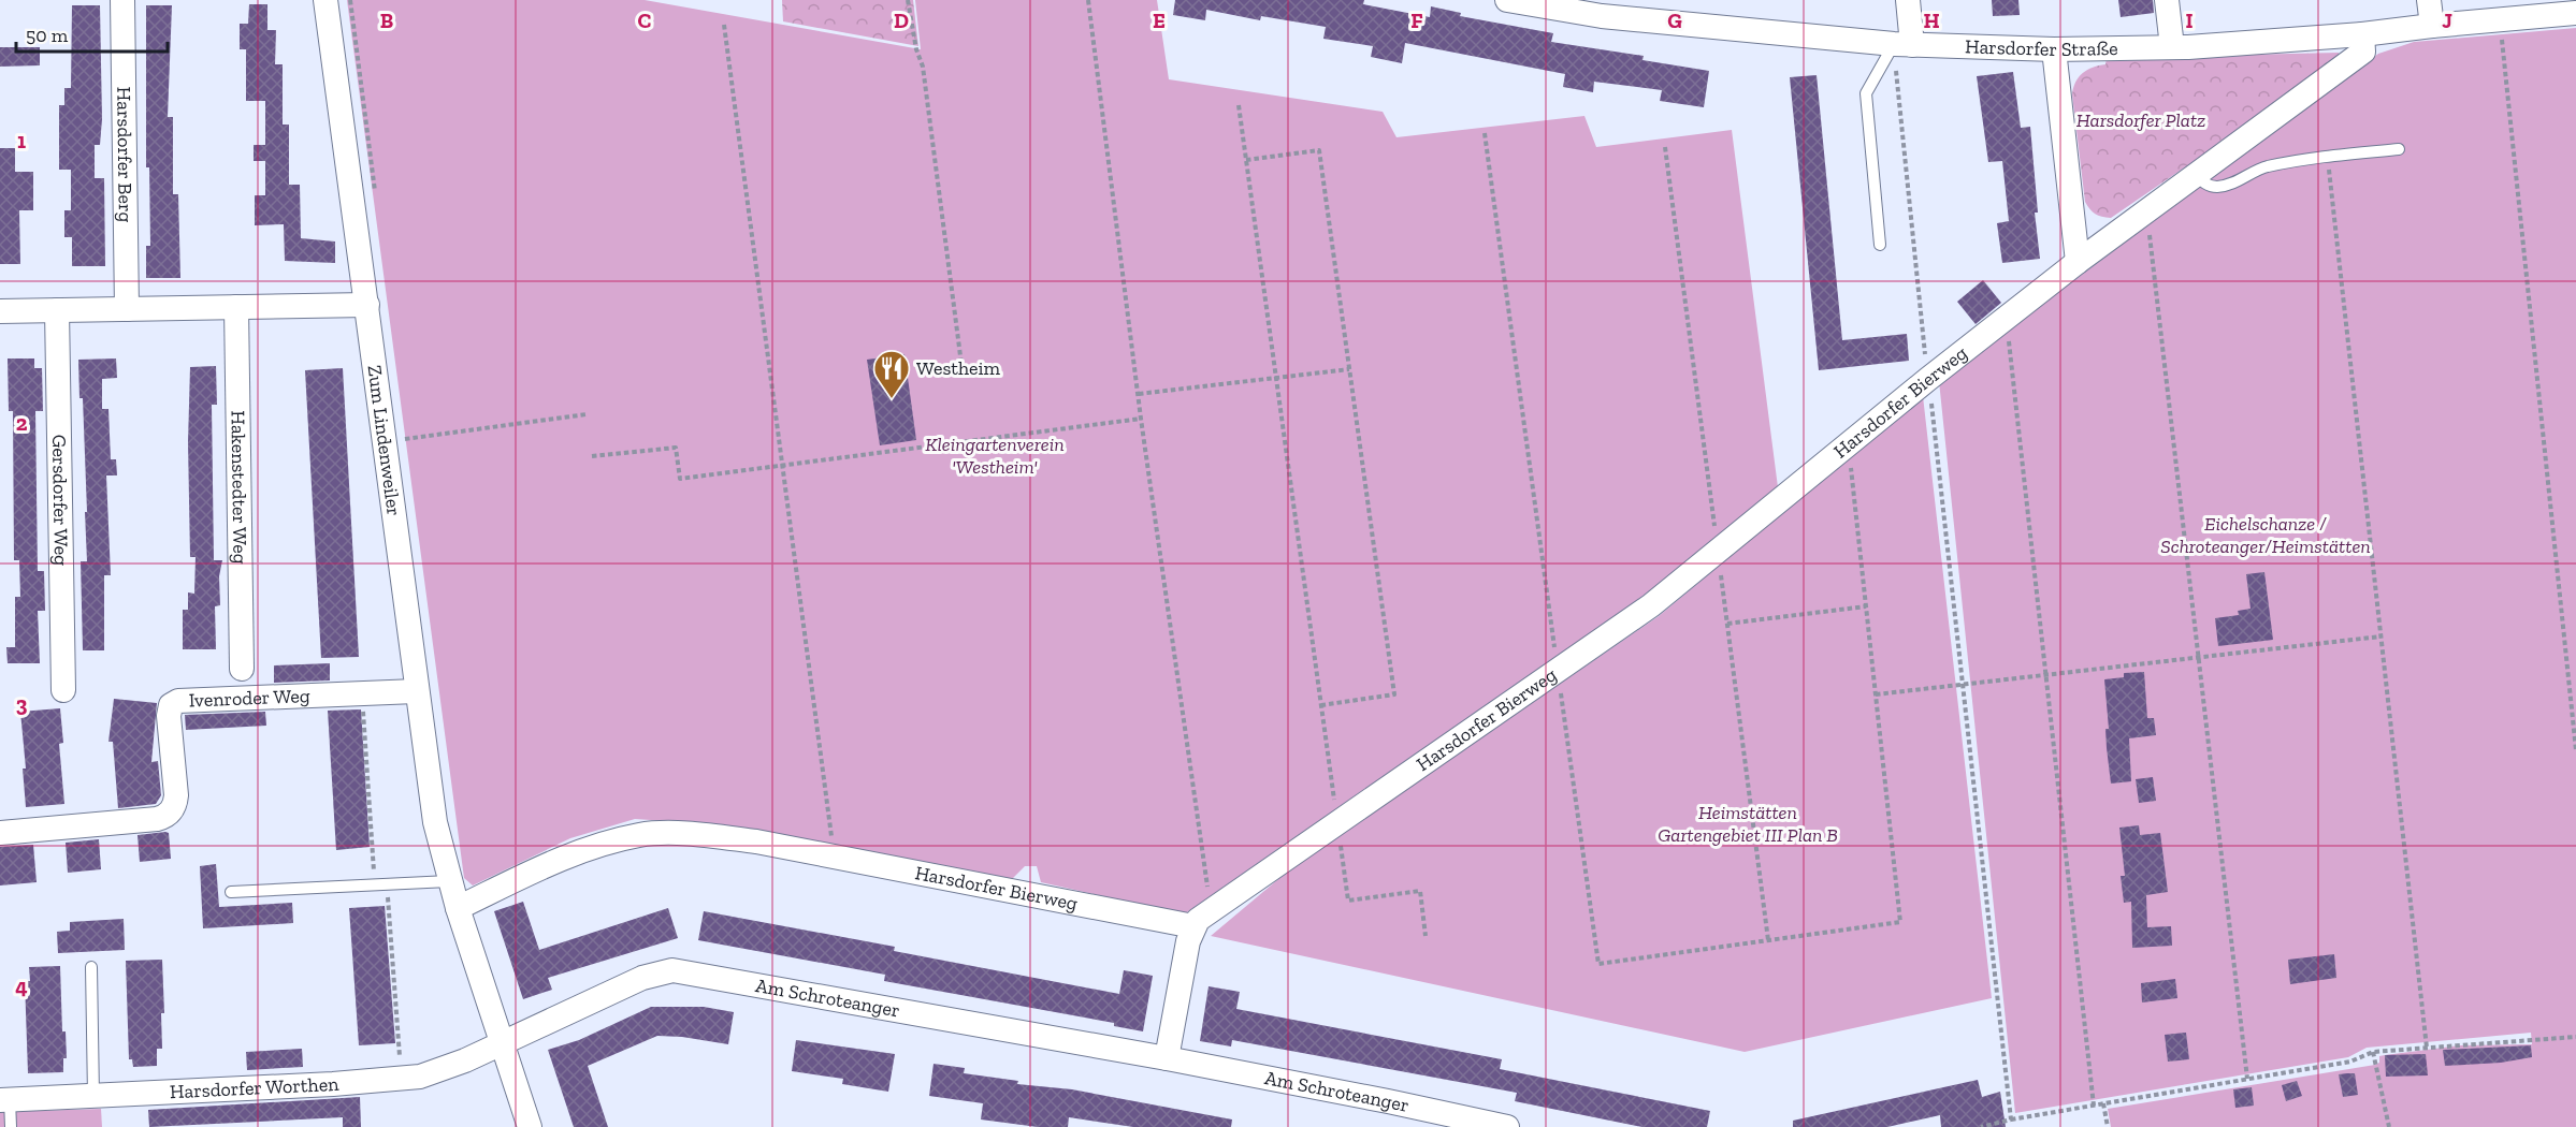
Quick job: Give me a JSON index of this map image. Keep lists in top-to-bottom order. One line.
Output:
{"streets":{"street":["Harsdorfer Straße","Harsdorfer Berg","Harsdorfer Bierweg","Zum Lindenweiler","Hakenstedter Weg","Gersdorfer Weg","Ivenroder Weg","Am Schroteanger","Harsdorfer Worthen"]},"crossings":[["Harsdorfer Straße","Harsdorfer Bierweg"],["Harsdorfer Bierweg","Zum Lindenweiler"],["Zum Lindenweiler","Ivenroder Weg"],["Zum Lindenweiler","Am Schroteanger"],["Zum Lindenweiler","Harsdorfer Worthen"],["Am Schroteanger","Harsdorfer Worthen"]],"parks":["Harsdorfer Platz","Kleingartenverein 'Westheim'","Eichelschanze / Schroteanger/Heimstätten","Heimstätten Gartengebiet III Plan B"],"places":{"restaurant":["Westheim"]},"scale_bar":"50 m","grid":{"columns":["B","C","D","E","F","G","H","I","J"],"rows":["1","2","3","4"]}}
